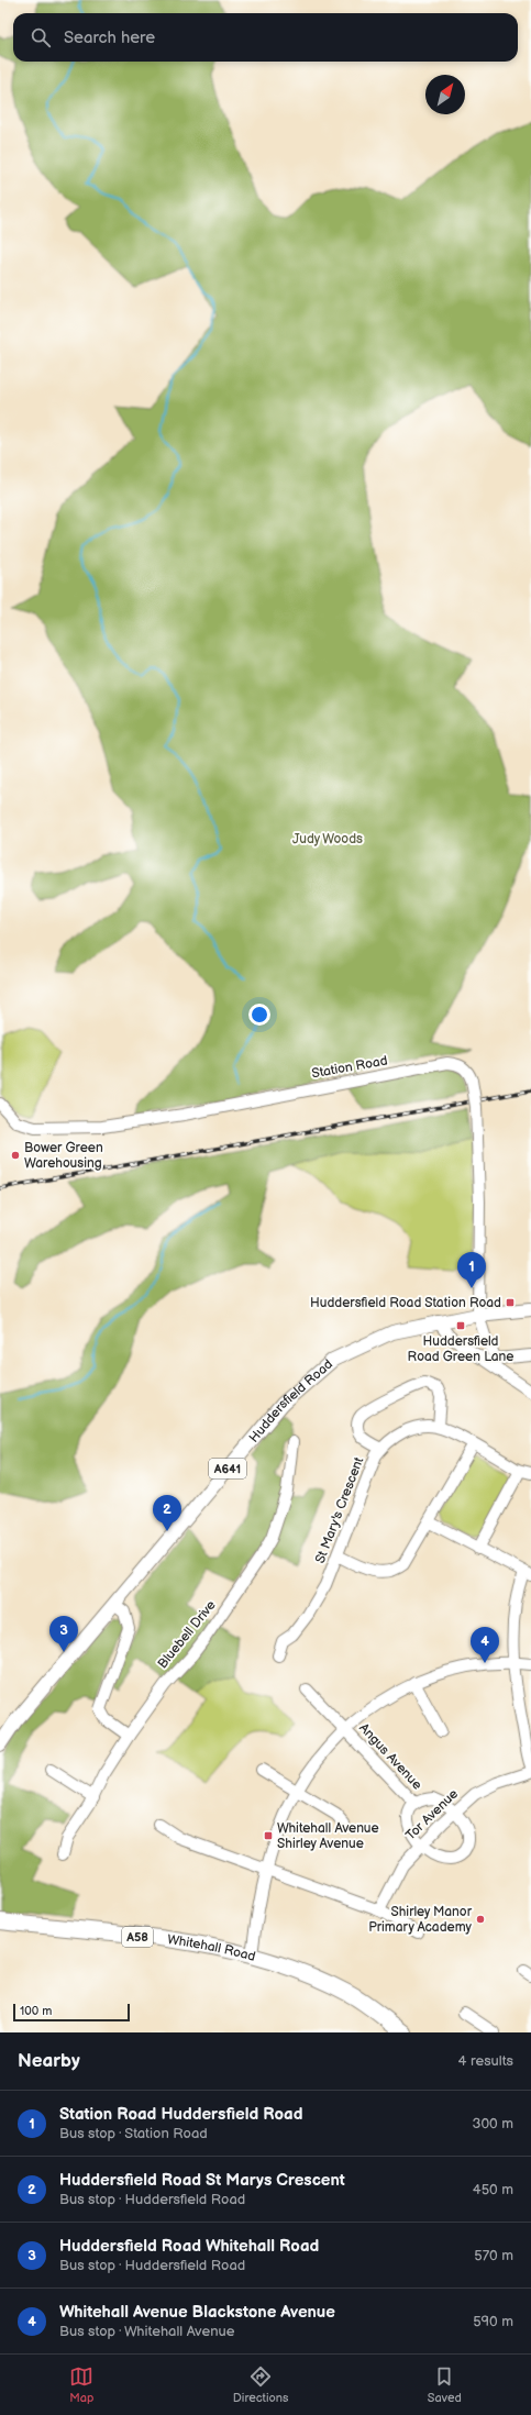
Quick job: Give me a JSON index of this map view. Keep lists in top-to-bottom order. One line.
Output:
{"streets":{"highway":["A58","Whitehall Road"],"main road":["Huddersfield Road","A641"],"street":["Station Road","St Mary's Crescent","Bluebell Drive","Angus Avenue","Tor Avenue"]},"crossings":[["Station Road","Huddersfield Road"]],"parks":["Judy Woods"],"places":{"other":["Bower Green Warehousing","Shirley Manor Primary Academy"],"transit":["Huddersfield Road Station Road","Huddersfield Road Green Lane","Whitehall Avenue Shirley Avenue"]},"scale_bar":"100 m","north":"top right","page":{"search":"Search here","pins":["1","2","3","4"],"scale":"100 m","heading":["Nearby","4 results"],"list":[{"mark":"1","name":"Station Road Huddersfield Road","note":"Bus stop · Station Road","value":"300 m"},{"mark":"2","name":"Huddersfield Road St Marys Crescent","note":"Bus stop · Huddersfield Road","value":"450 m"},{"mark":"3","name":"Huddersfield Road Whitehall Road","note":"Bus stop · Huddersfield Road","value":"570 m"},{"mark":"4","name":"Whitehall Avenue Blackstone Avenue","note":"Bus stop · Whitehall Avenue","value":"590 m"}],"nav":["Map","Directions","Saved"]}}
